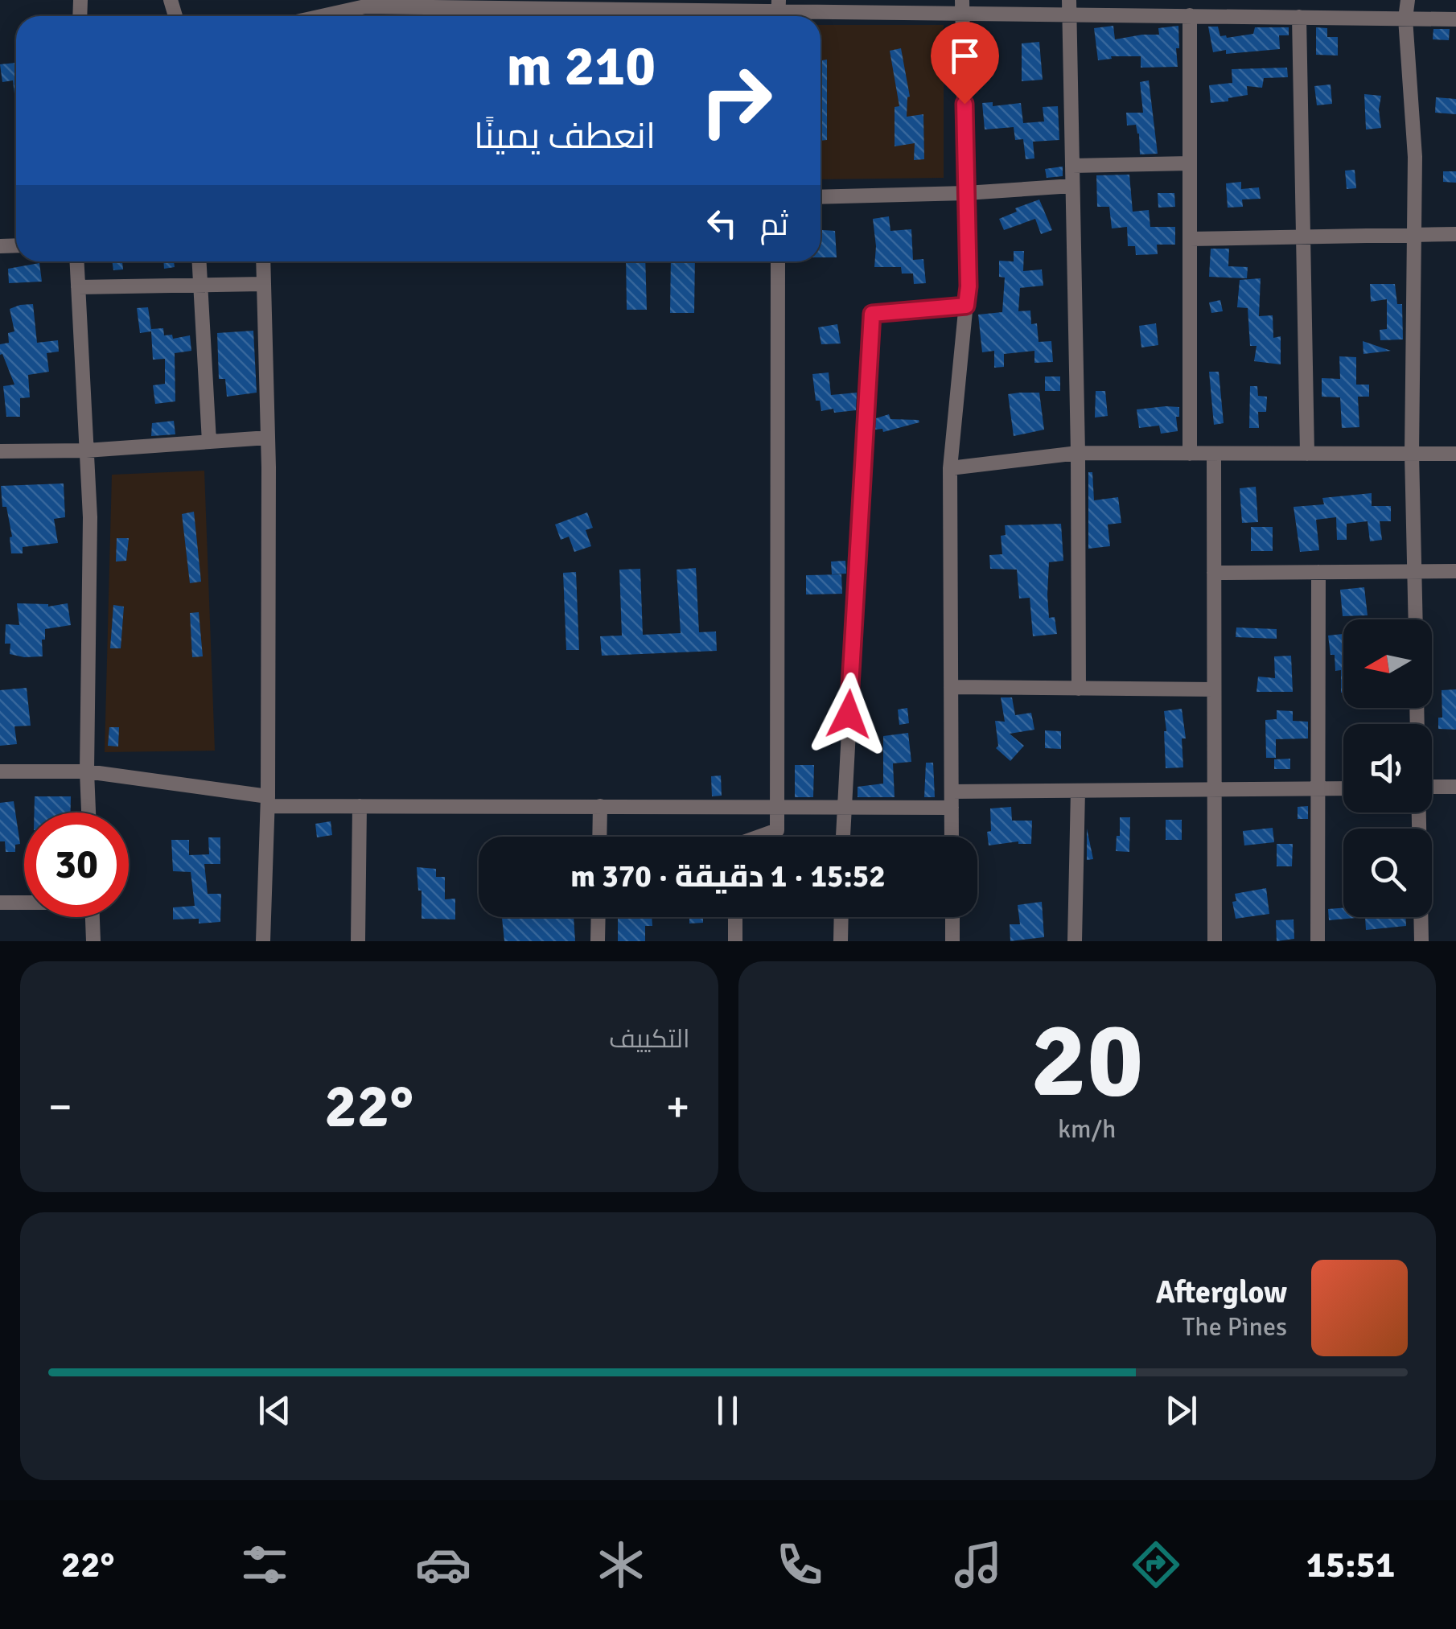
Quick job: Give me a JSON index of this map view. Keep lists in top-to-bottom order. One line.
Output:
{"north":"left","page":{"turn":["210 m","انعطف يمينًا"],"then":"ثم","limit":"30","trip":"15:52 · 1 دقيقة · 370 m","tile":[["20","km/h"],"التكييف"],"heat":["−","22°","+"],"song":["Afterglow","The Pines"],"tabs":["15:51","22°"]}}
